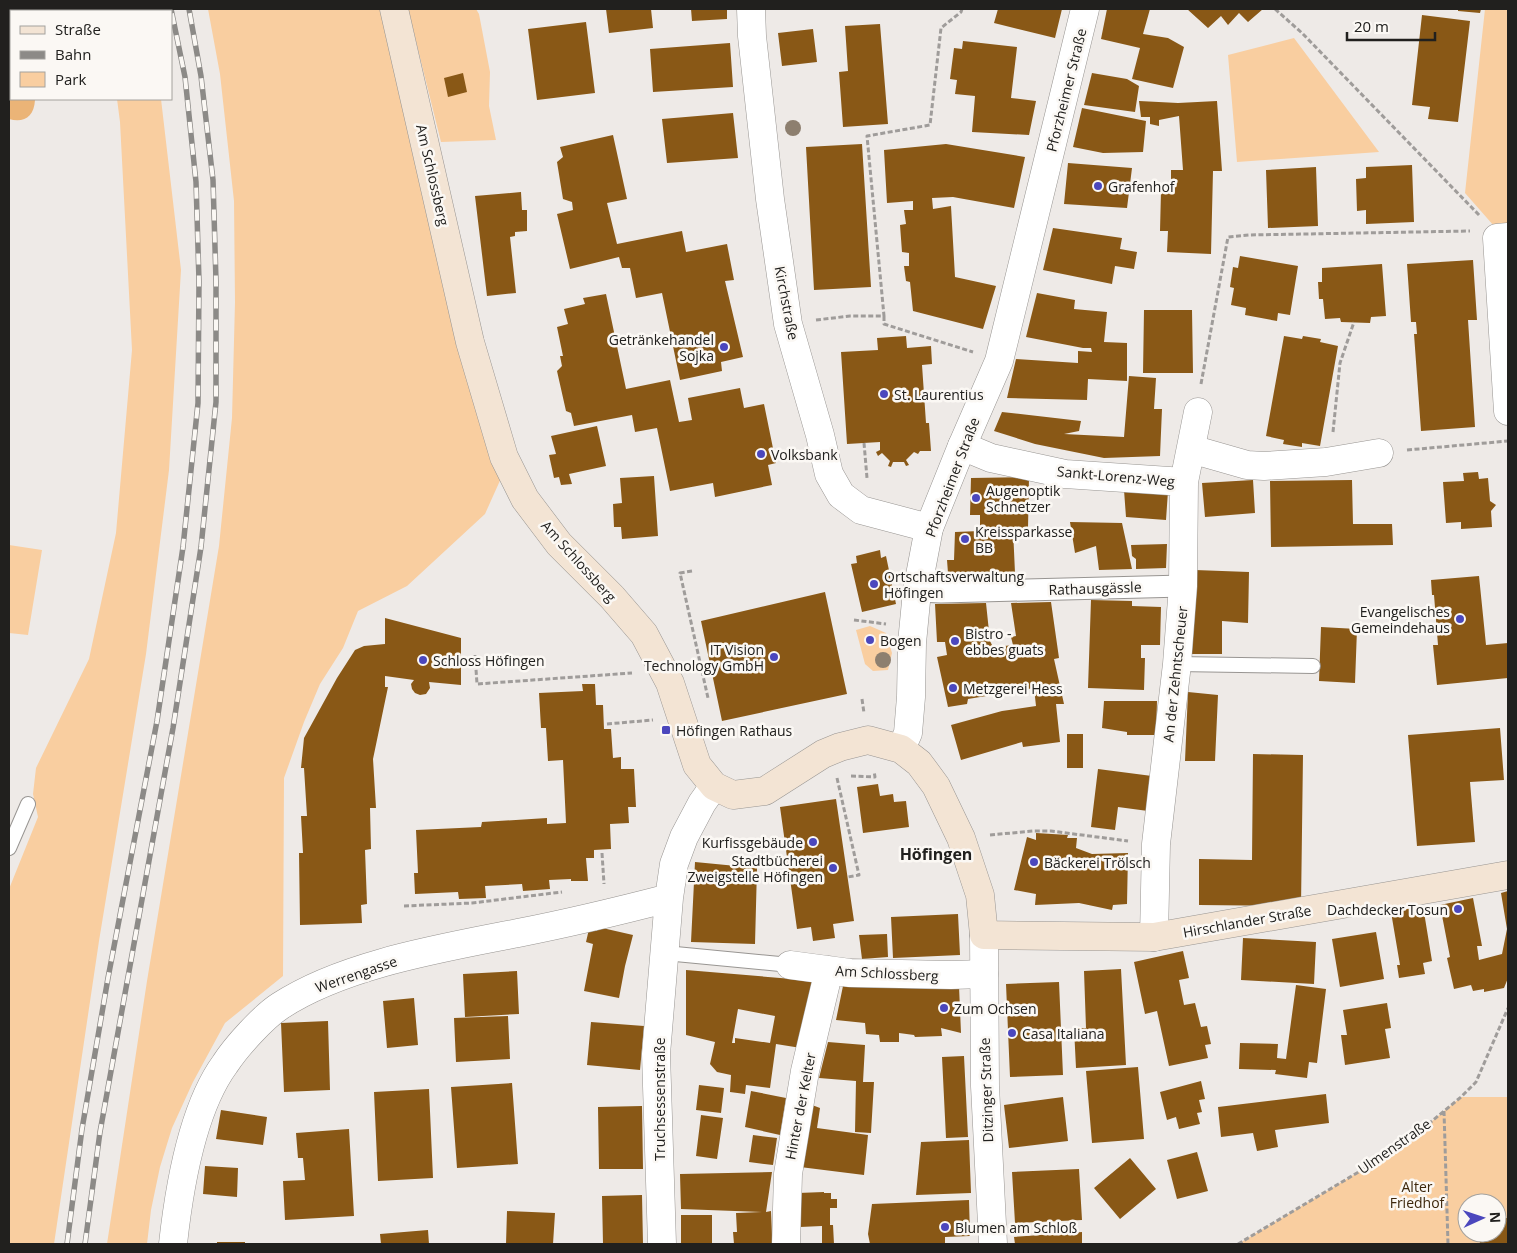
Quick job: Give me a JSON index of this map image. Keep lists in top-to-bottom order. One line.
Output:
{"streets":{"main road":["Am Schlossberg","Hirschlander Straße"],"street":["Pforzheimer Straße","Kirchstraße","Sankt-Lorenz-Weg","Rathausgässle","An der Zehntscheuer","Werrengasse","Ditzinger Straße","Truchsessenstraße","Hinter der Kelter"],"path":["Ulmenstraße"]},"crossings":[["Pforzheimer Straße","Kirchstraße"],["Pforzheimer Straße","Sankt-Lorenz-Weg"],["Pforzheimer Straße","Rathausgässle"],["Am Schlossberg","Ditzinger Straße"],["Am Schlossberg","Truchsessenstraße"],["Am Schlossberg","Hinter der Kelter"],["Sankt-Lorenz-Weg","An der Zehntscheuer"],["Rathausgässle","An der Zehntscheuer"],["An der Zehntscheuer","Hirschlander Straße"],["Hirschlander Straße","Ditzinger Straße"],["Werrengasse","Truchsessenstraße"]],"districts":["Höfingen"],"parks":["Alter Friedhof"],"places":{"other":["Grafenhof","Getränkehandel Sojka","St. Laurentius","Volksbank","Augenoptik Schnetzer","Kreissparkasse BB","Ortschaftsverwaltung Höfingen","Evangelisches Gemeindehaus","Bogen","Bistro - ebbes guats","IT Vision Technology GmbH","Schloss Höfingen","Metzgerei Hess","Kurfissgebäude","Bäckerei Trölsch","Stadtbücherei Zweigstelle Höfingen","Dachdecker Tosun","Zum Ochsen","Casa Italiana","Blumen am Schloß"],"transit":["Höfingen Rathaus"]},"legend":["Straße","Bahn","Park"],"scale_bar":"20 m","north":"right"}
